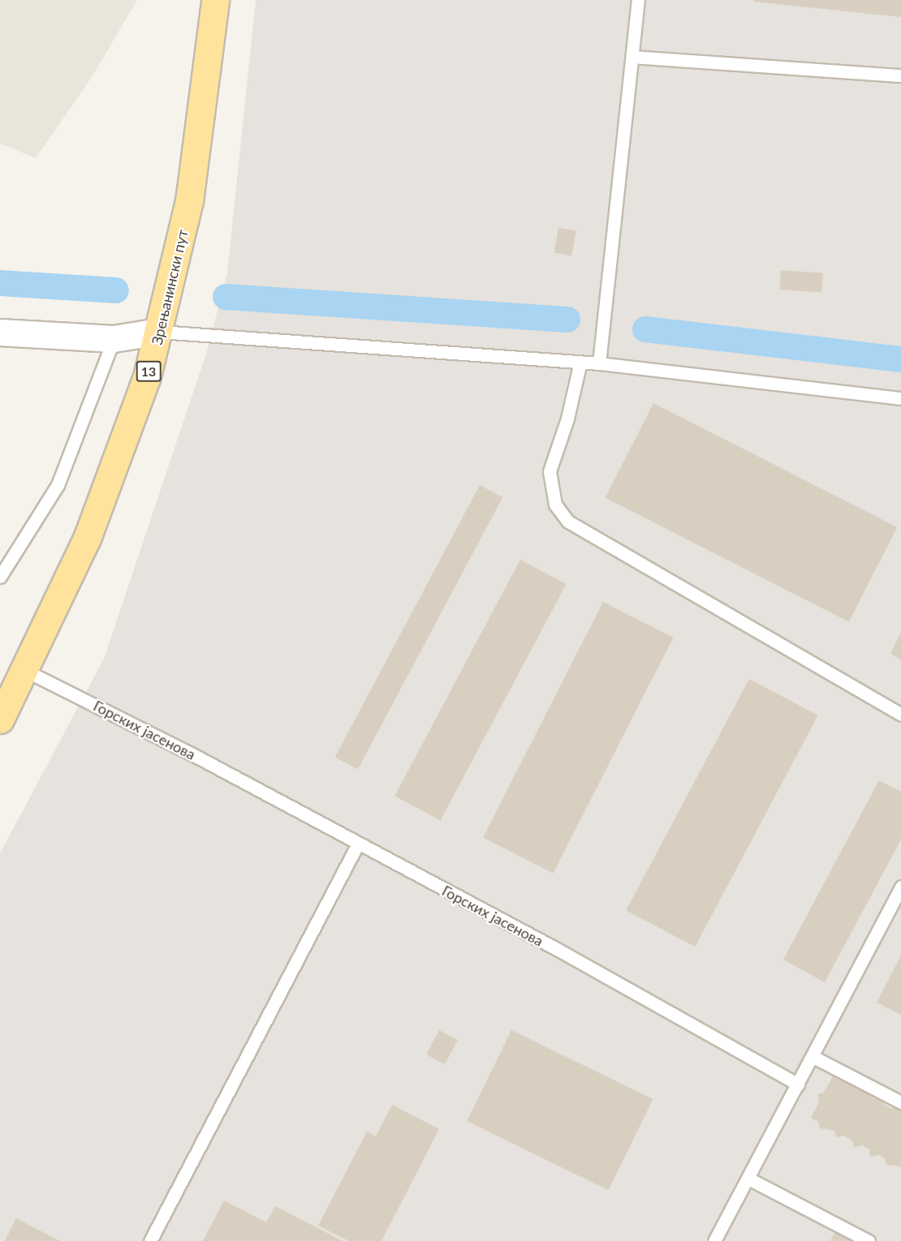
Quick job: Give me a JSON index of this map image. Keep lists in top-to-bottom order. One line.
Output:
{"streets":{"main road":["Зрењанински пут","13"],"lane":["Горских јасенова"]},"crossings":[["Зрењанински пут","Горских јасенова"]]}
